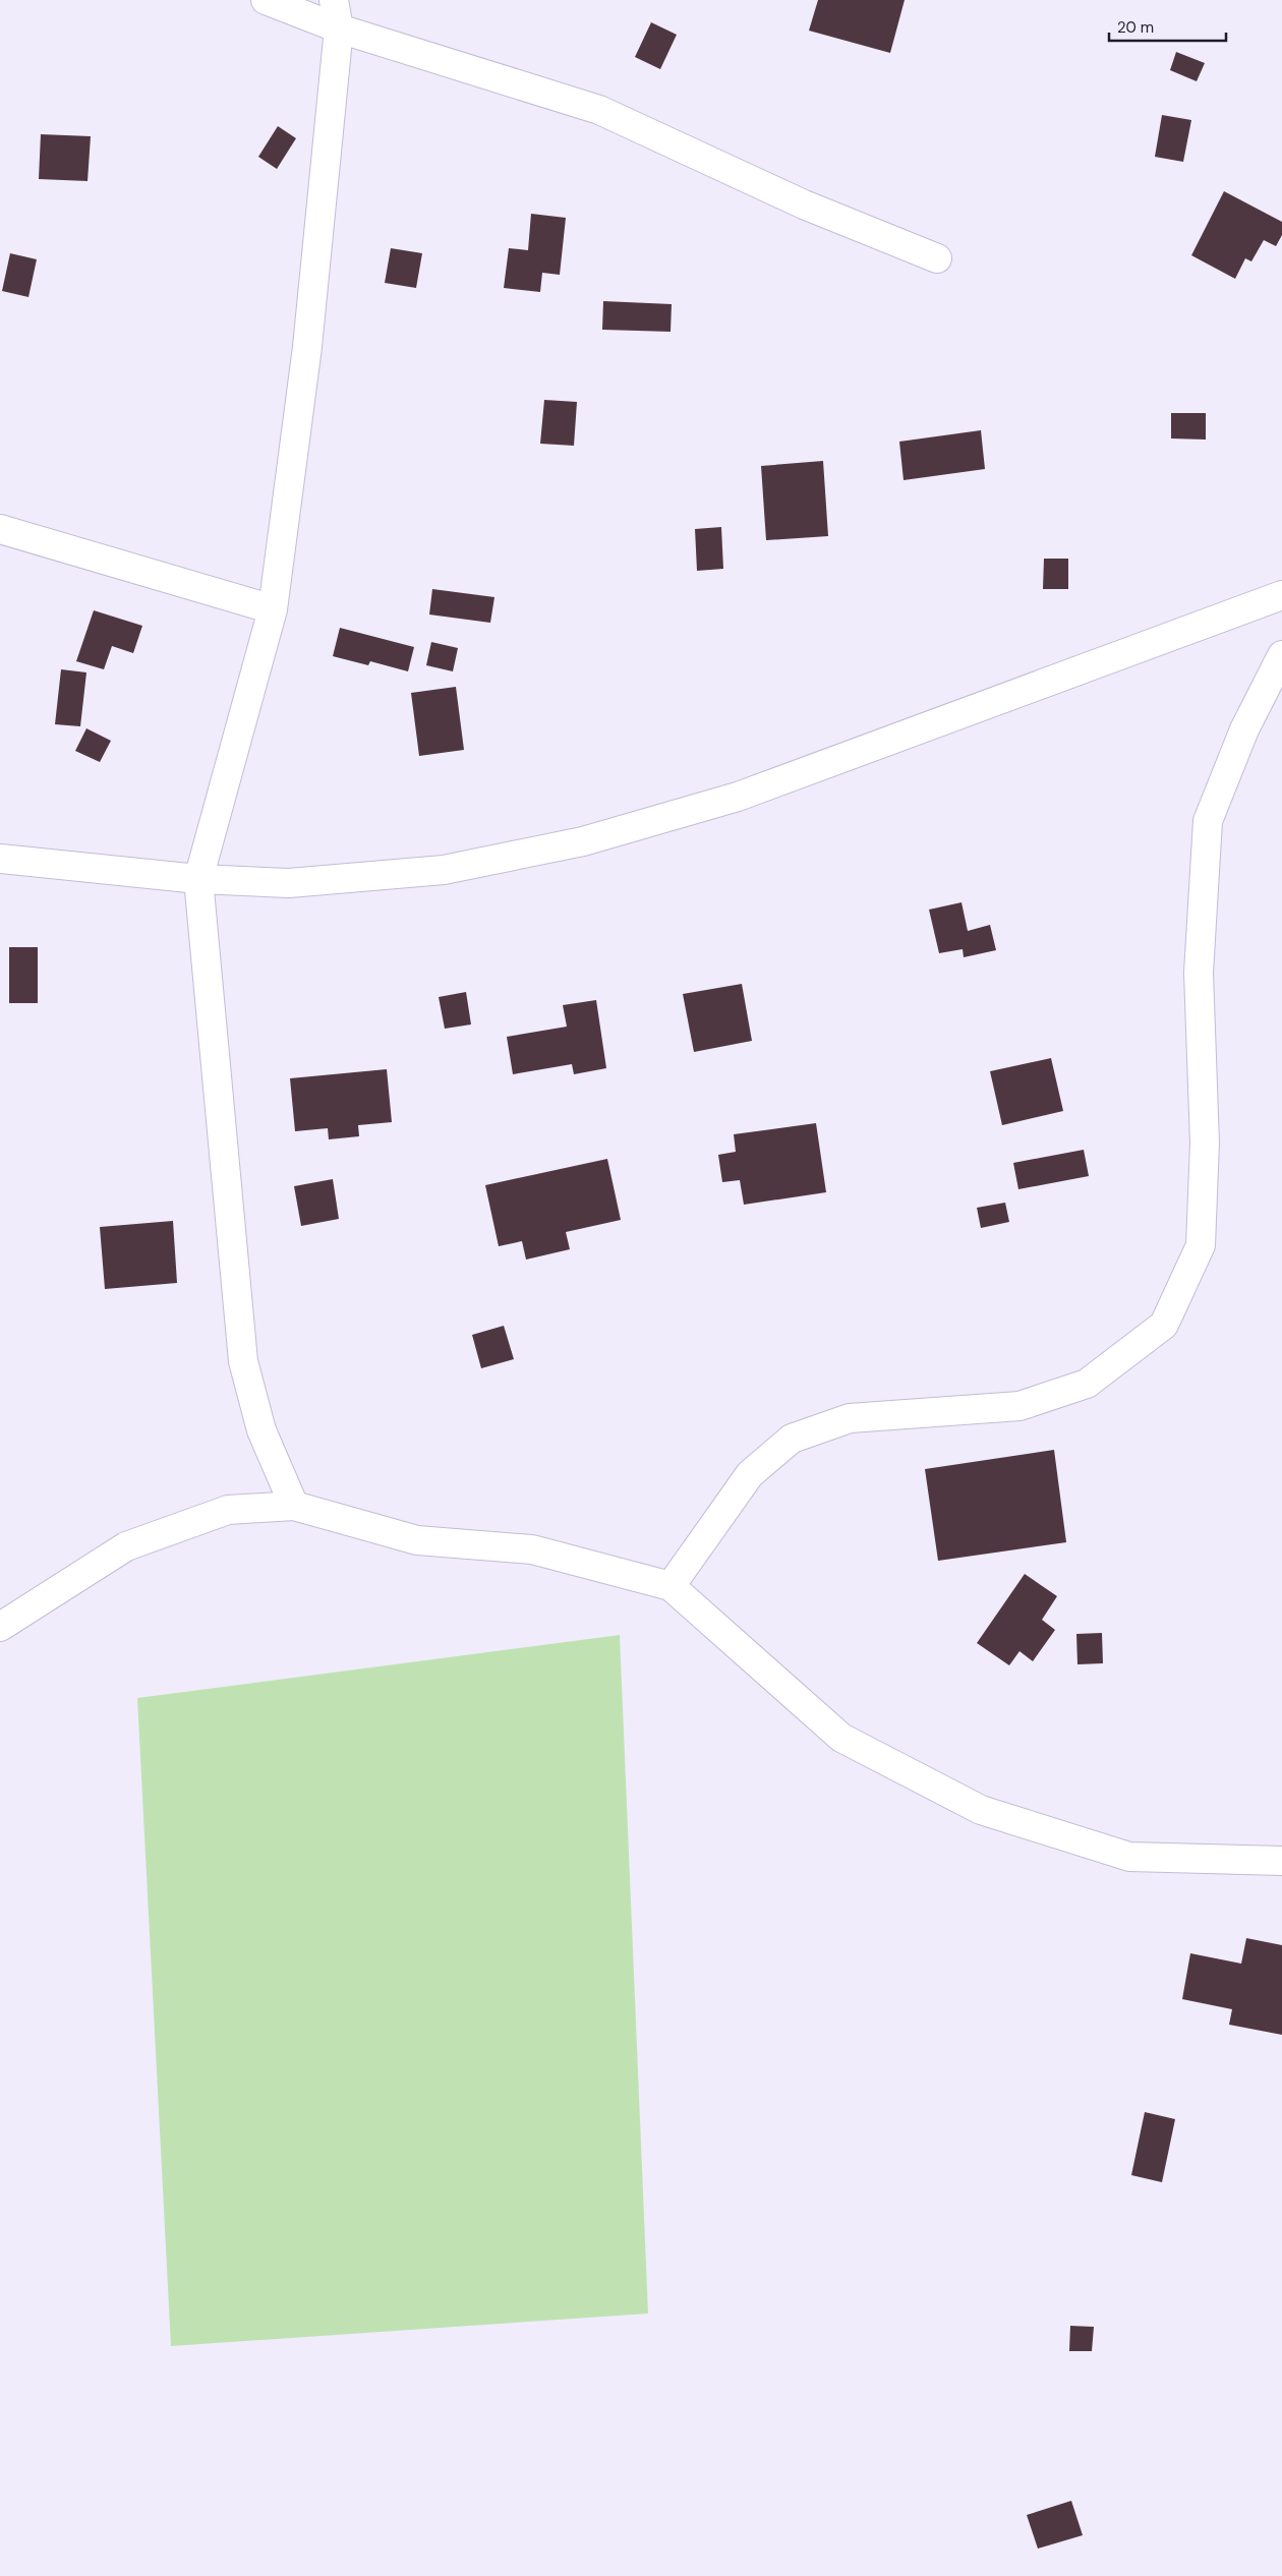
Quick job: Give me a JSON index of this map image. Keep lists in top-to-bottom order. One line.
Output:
{"scale_bar":"20 m"}
